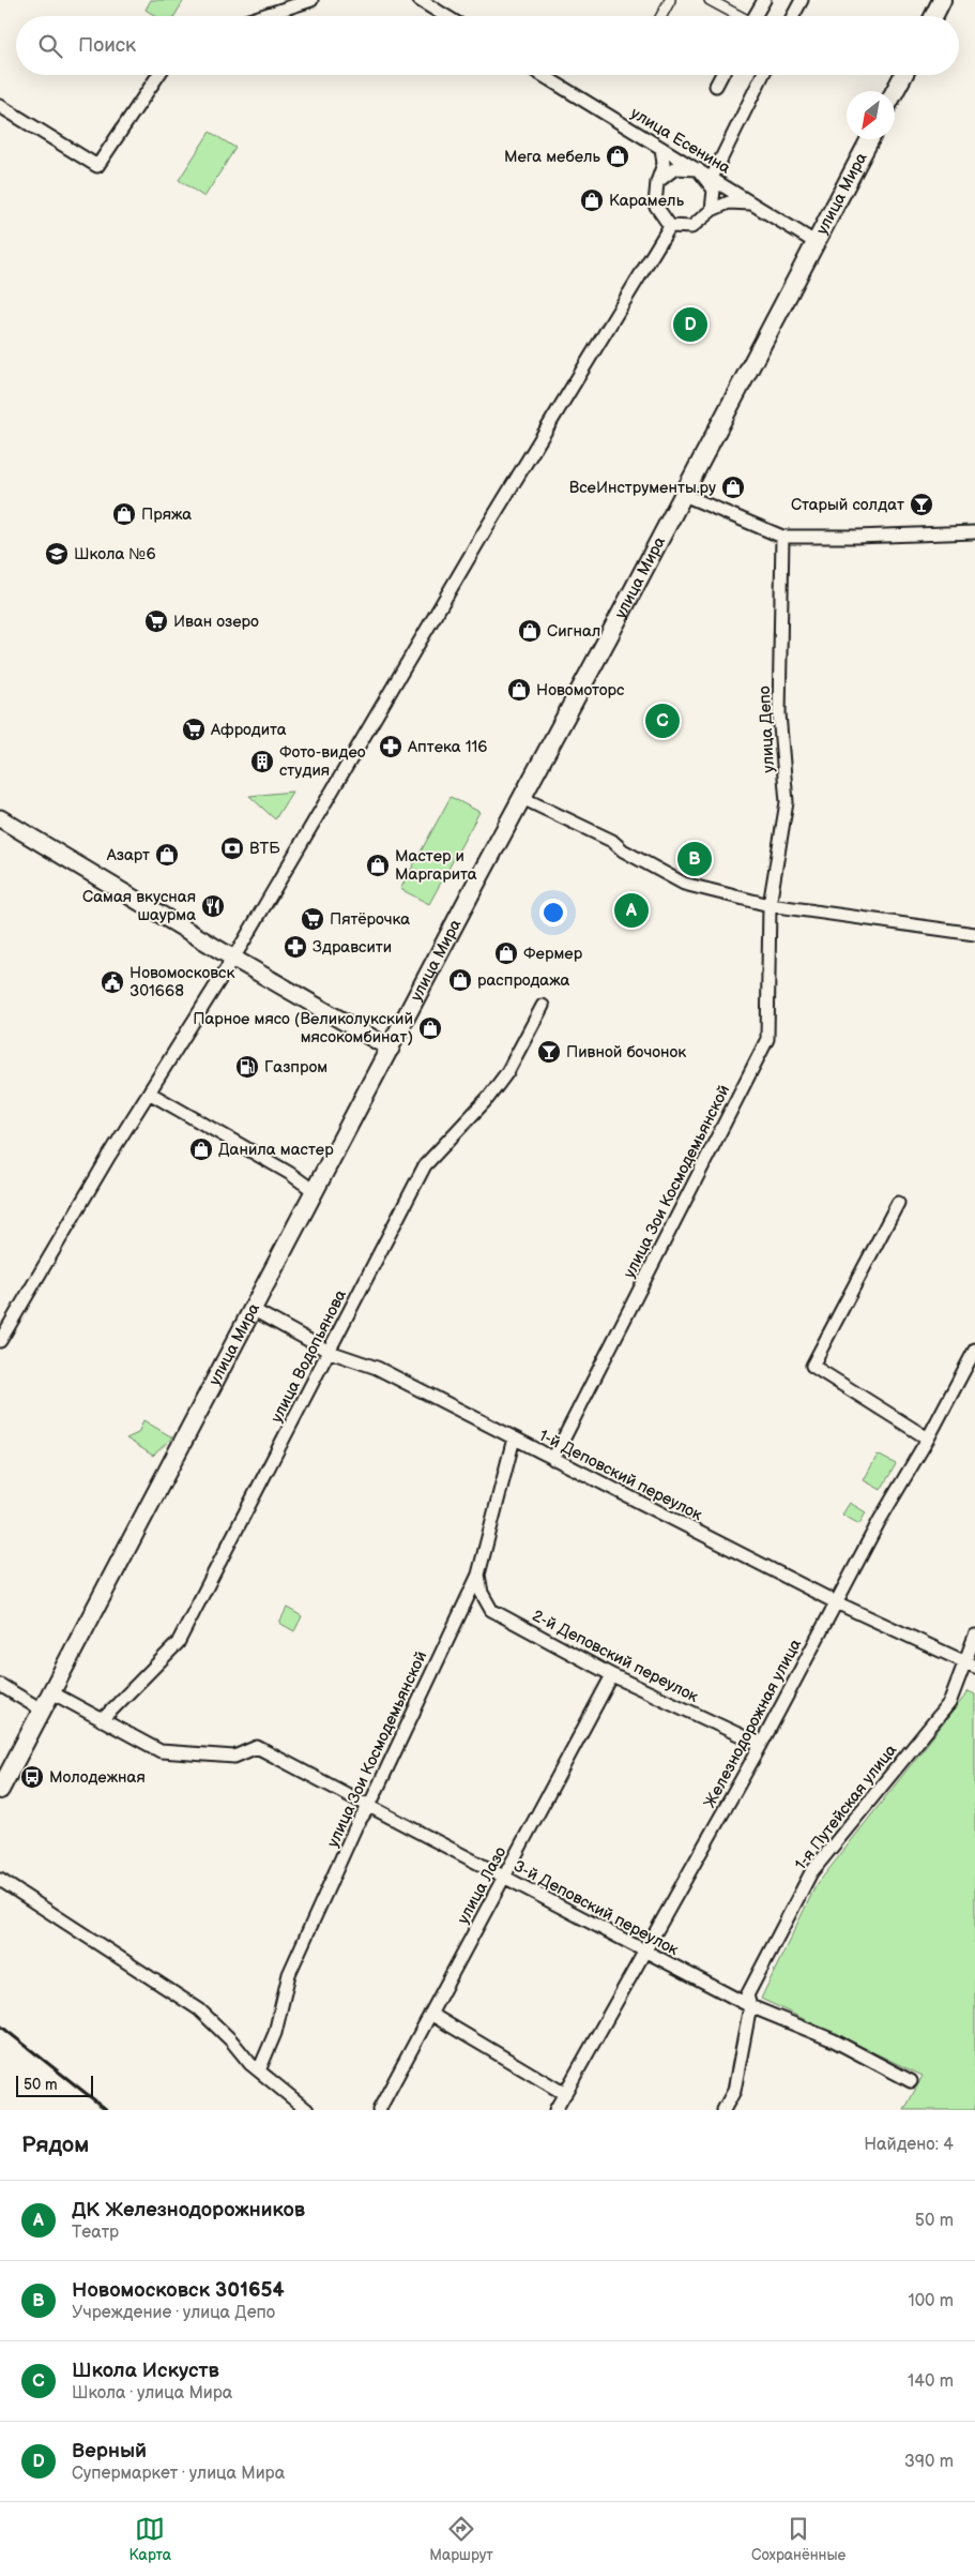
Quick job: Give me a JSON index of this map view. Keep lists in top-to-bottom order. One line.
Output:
{"streets":{"main road":["улица Мира"],"street":["улица Есенина","улица Депо","улица Зои Космодемьянской","улица Водопьянова","1-й Деповский переулок","2-й Деповский переулок","Железнодорожная улица","1-я Путейская улица","улица Лазо","3-й Деповский переулок"]},"crossings":[["улица Есенина","улица Мира"],["улица Мира","1-й Деповский переулок"],["улица Депо","улица Зои Космодемьянской"],["улица Зои Космодемьянской","1-й Деповский переулок"],["улица Зои Космодемьянской","2-й Деповский переулок"],["улица Зои Космодемьянской","3-й Деповский переулок"],["улица Водопьянова","1-й Деповский переулок"],["улица Водопьянова","3-й Деповский переулок"],["1-й Деповский переулок","Железнодорожная улица"],["1-й Деповский переулок","1-я Путейская улица"],["2-й Деповский переулок","Железнодорожная улица"],["2-й Деповский переулок","улица Лазо"],["Железнодорожная улица","3-й Деповский переулок"],["1-я Путейская улица","3-й Деповский переулок"],["улица Лазо","3-й Деповский переулок"]],"places":{"shop":["Мега мебель","Карамель","ВсеИнструменты.ру","Пряжа","Сигнал","Новомоторс","Азарт","Мастер и Маргарита","Фермер","распродажа","Парное мясо (Великолукский мясокомбинат)","Данила мастер"],"bar":["Старый солдат","Пивной бочонок"],"school or university":["Школа №6"],"supermarket":["Иван озеро","Афродита","Пятёрочка"],"pharmacy":["Аптека 116","Здравсити"],"building":["Фото-видео студия"],"bank":["ВТБ"],"restaurant":["Самая вкусная шаурма"],"public building":["Новомосковск 301668"],"fuel station":["Газпром"],"bus stop":["Молодежная"]},"scale_bar":"50 m","north":"bottom left","page":{"search":"Поиск","pins":["D","C","B","A"],"scale":"50 m","heading":["Рядом","Найдено: 4"],"list":[{"mark":"A","name":"ДК Железнодорожников","note":"Театр","value":"50 m"},{"mark":"B","name":"Новомосковск 301654","note":"Учреждение · улица Депо","value":"100 m"},{"mark":"C","name":"Школа Искуств","note":"Школа · улица Мира","value":"140 m"},{"mark":"D","name":"Верный","note":"Супермаркет · улица Мира","value":"390 m"}],"nav":["Карта","Маршрут","Сохранённые"]}}
